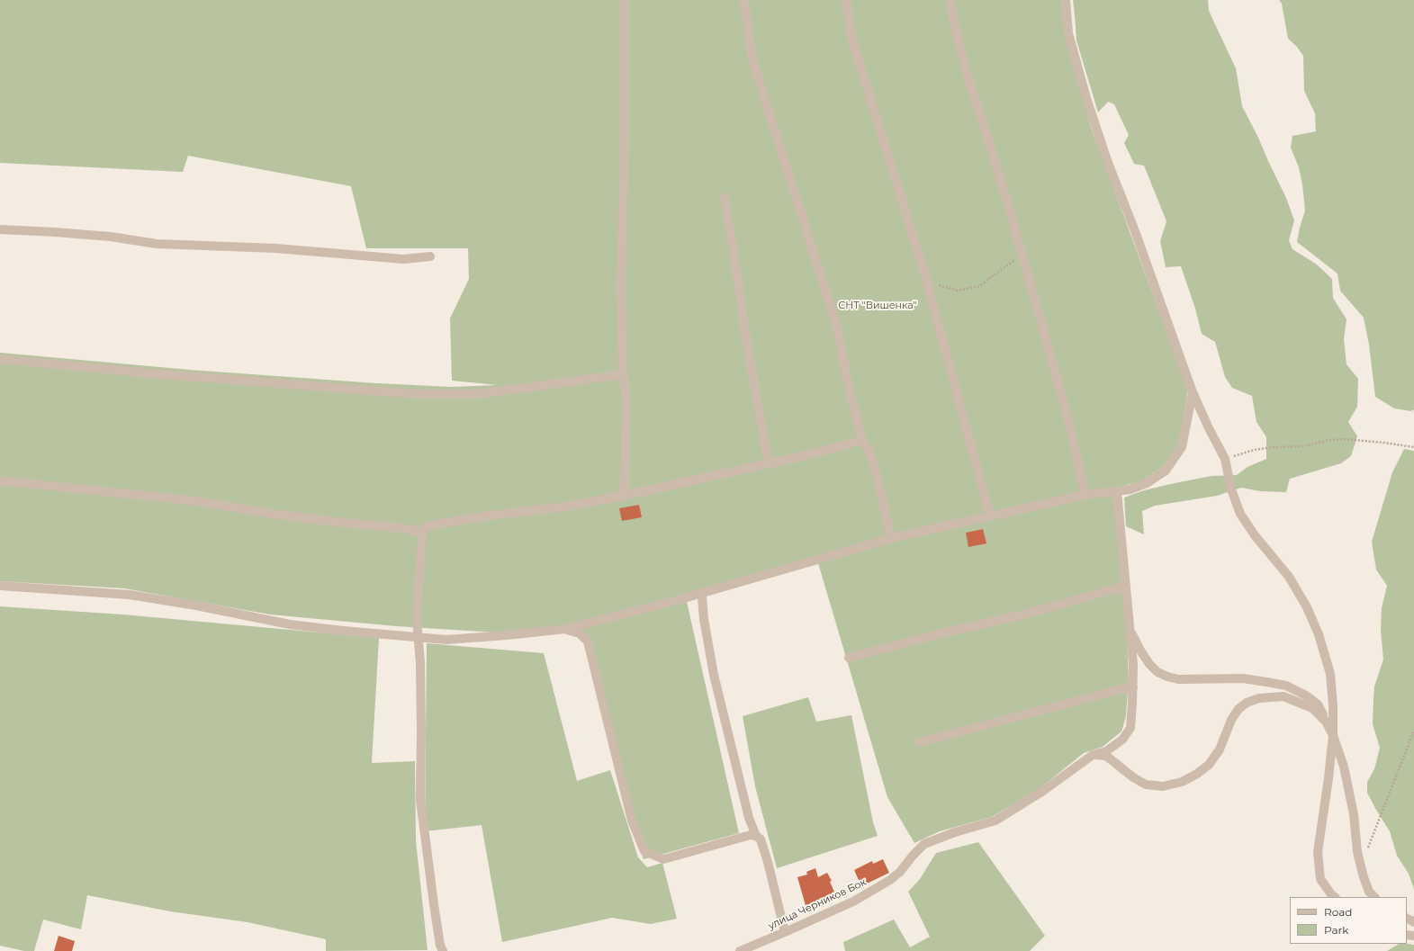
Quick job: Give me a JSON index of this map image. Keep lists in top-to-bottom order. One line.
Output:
{"streets":{"street":["улица Черников Бок"]},"parks":["СНТ \"Вишенка\""],"legend":["Road","Park"]}
